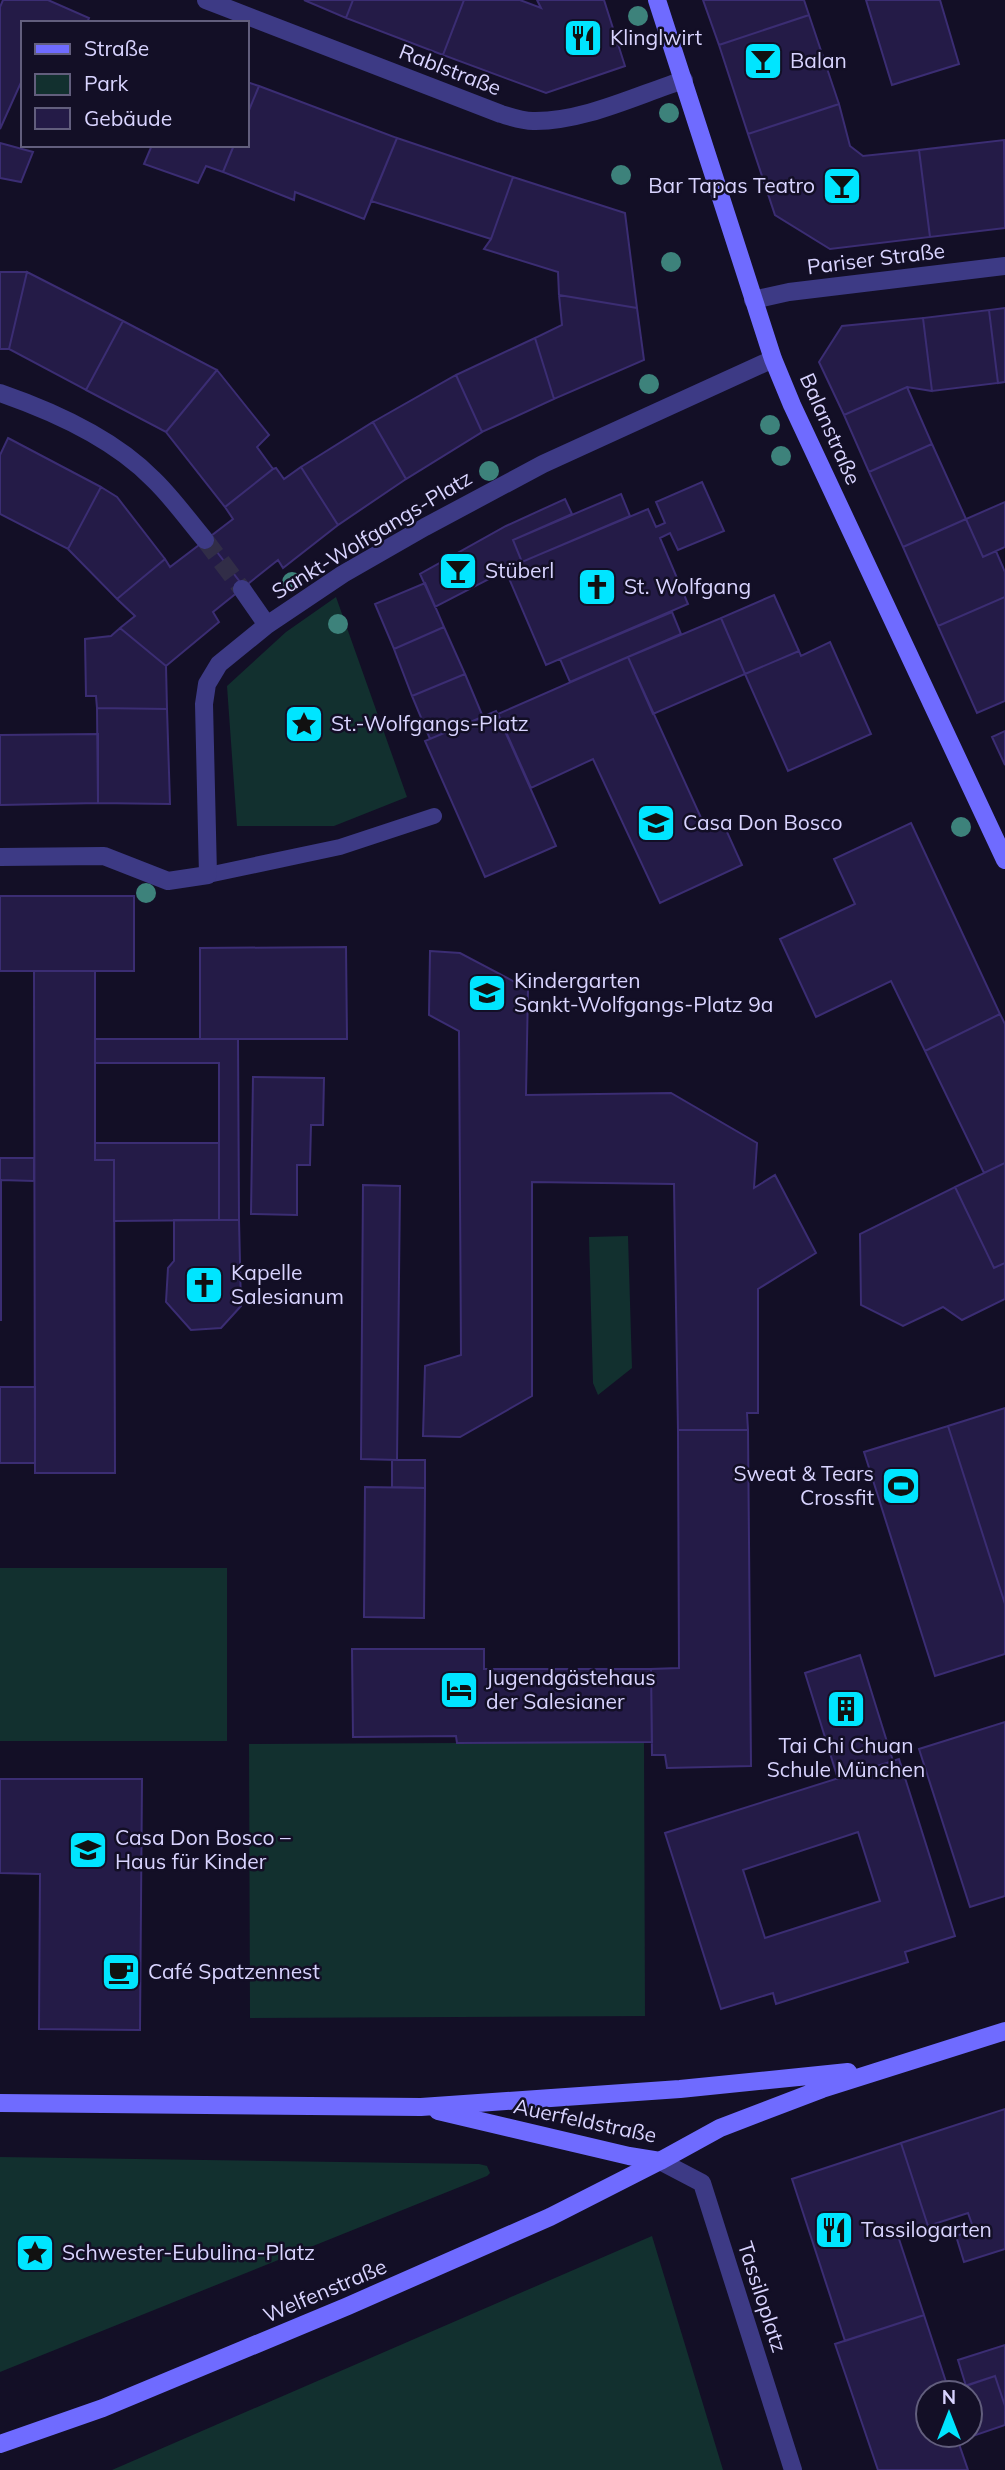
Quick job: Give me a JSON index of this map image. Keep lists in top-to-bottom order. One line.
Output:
{"streets":{"street":["Rablstraße","Pariser Straße","Balanstraße","Sankt-Wolfgangs-Platz","Auerfeldstraße","Welfenstraße","Tassiloplatz"]},"crossings":[["Rablstraße","Balanstraße"],["Pariser Straße","Balanstraße"],["Balanstraße","Sankt-Wolfgangs-Platz"],["Auerfeldstraße","Welfenstraße"],["Auerfeldstraße","Tassiloplatz"],["Welfenstraße","Tassiloplatz"]],"places":{"restaurant":["Klinglwirt","Tassilogarten"],"bar":["Balan","Bar Tapas Teatro","Stüberl"],"church":["St. Wolfgang","Kapelle Salesianum"],"place":["St.-Wolfgangs-Platz","Schwester-Eubulina-Platz"],"school or university":["Casa Don Bosco","Kindergarten Sankt-Wolfgangs-Platz 9a","Casa Don Bosco – Haus für Kinder"],"sports":["Sweat & Tears Crossfit"],"hotel":["Jugendgästehaus der Salesianer"],"building":["Tai Chi Chuan Schule München"],"cafe":["Café Spatzennest"]},"legend":["Straße","Park","Gebäude"],"north":"top"}
